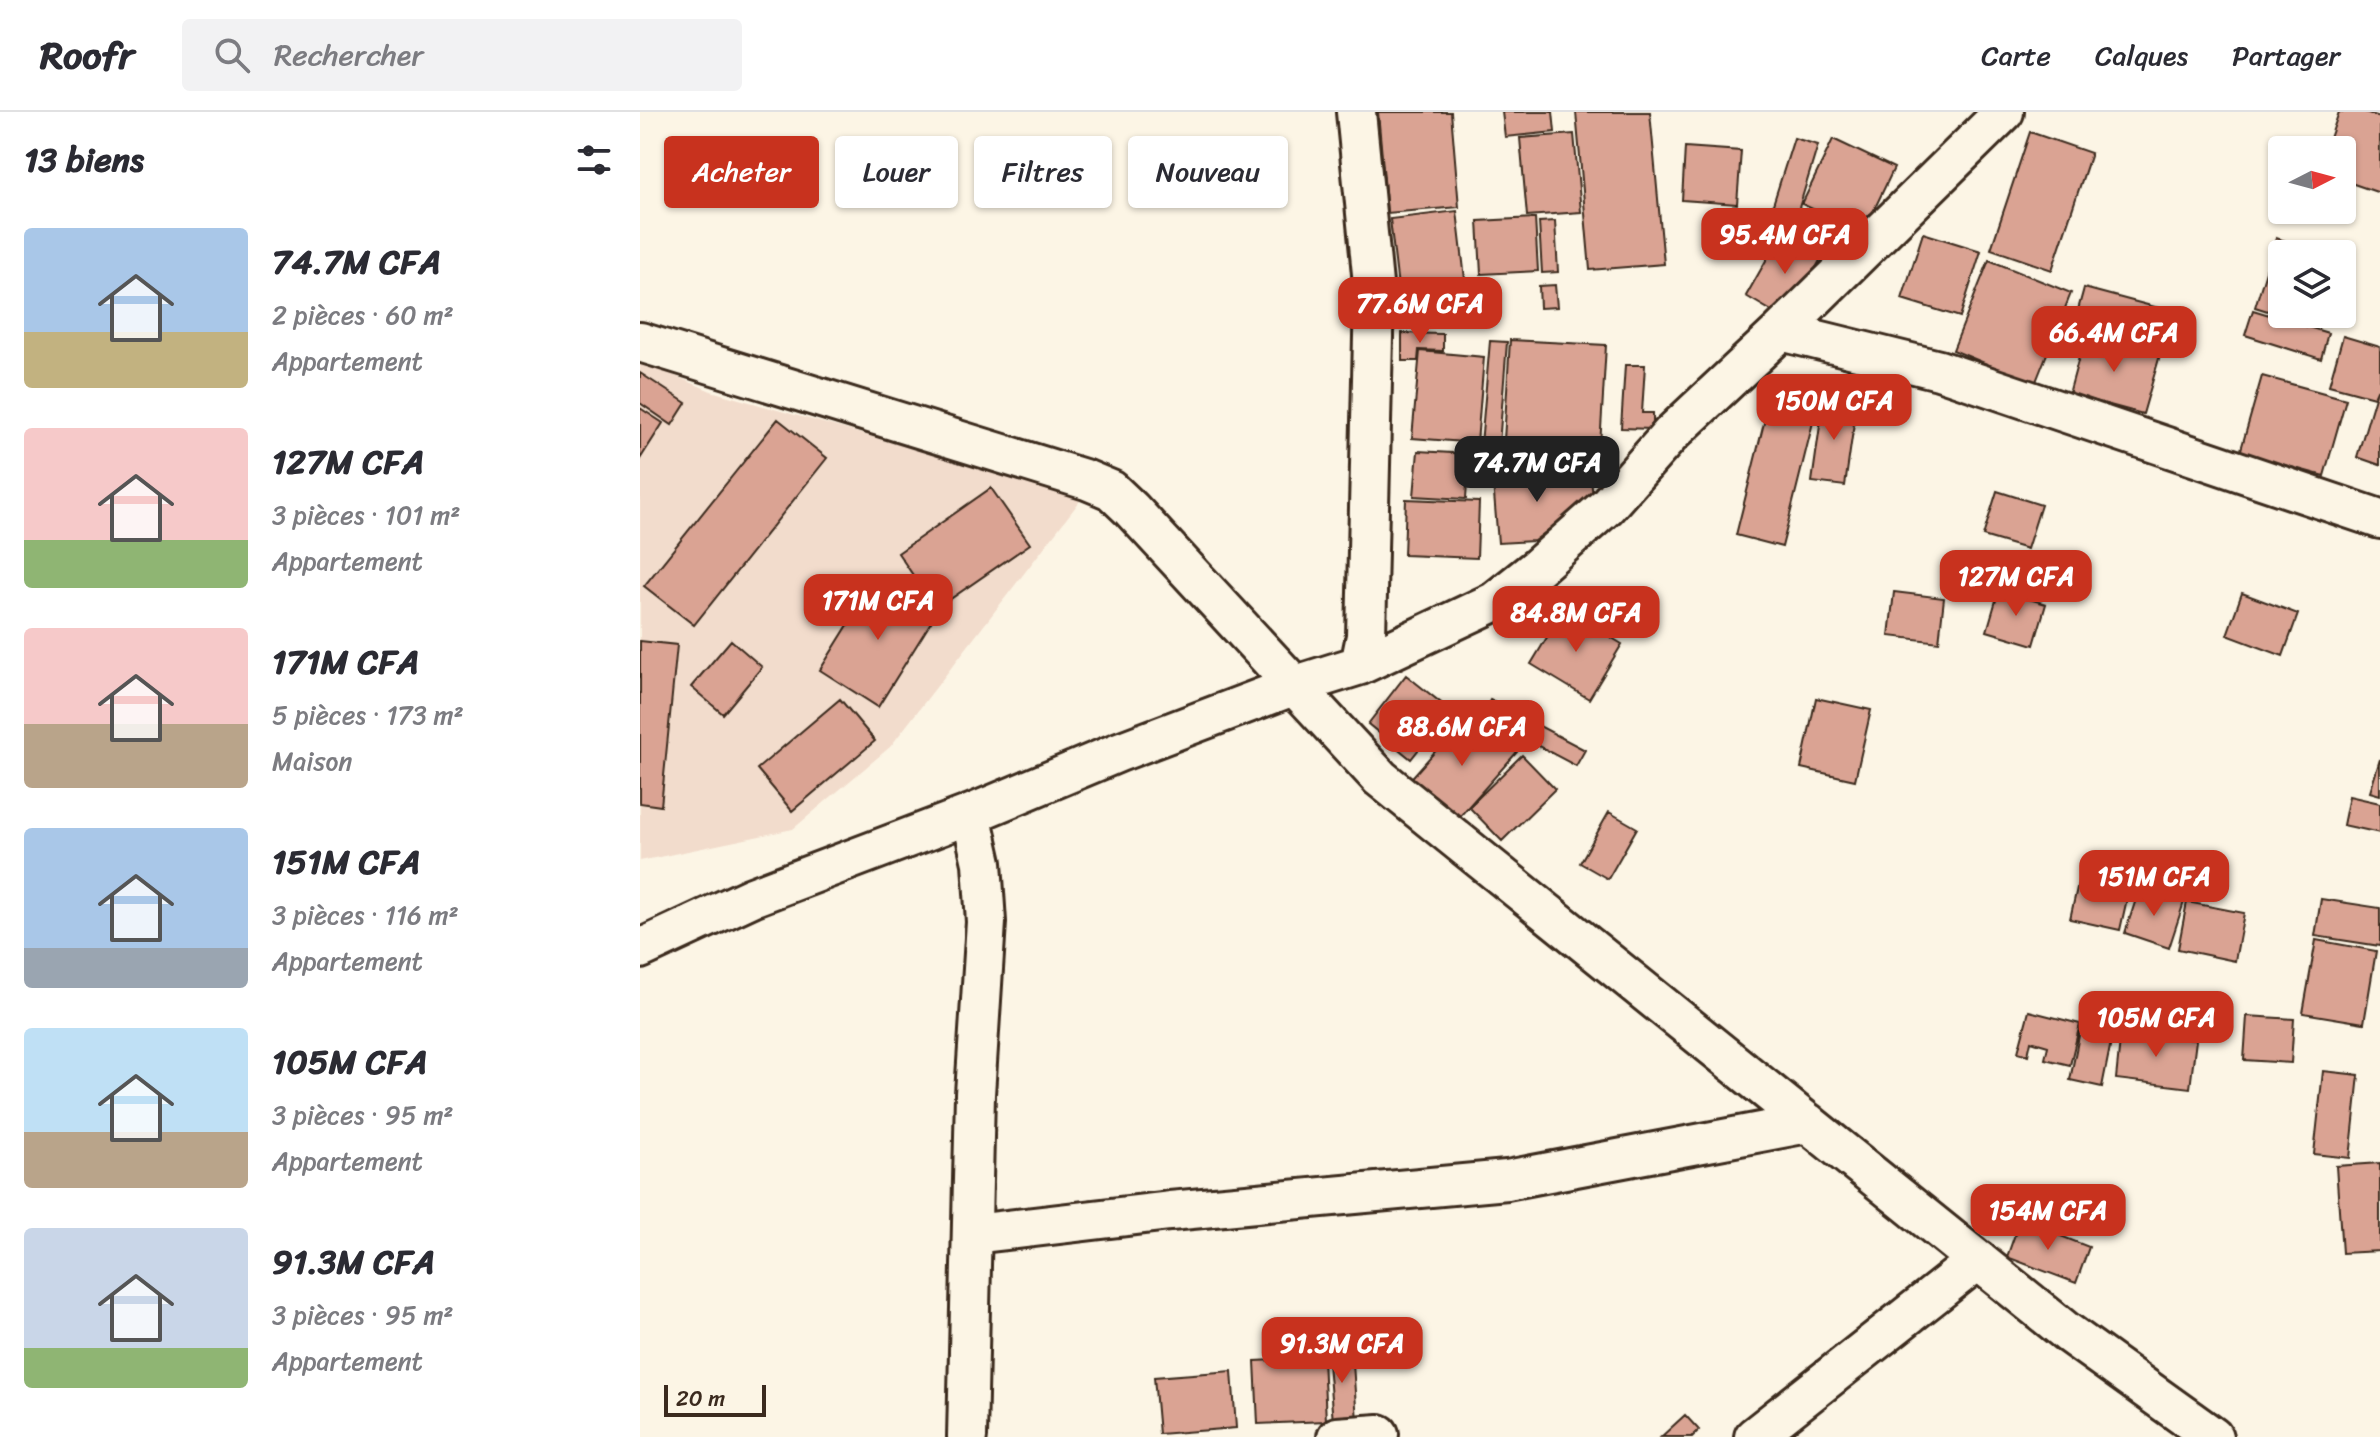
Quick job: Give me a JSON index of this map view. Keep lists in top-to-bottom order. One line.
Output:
{"scale_bar":"20 m","north":"right","page":{"header":"Roofr","search":"Rechercher","nav":["Carte","Calques","Partager"],"heading":"13 biens","chip":["Acheter","Louer","Filtres","Nouveau"],"list":[{"name":"74.7M CFA","note":"2 pièces · 60 m² · Appartement"},{"name":"127M CFA","note":"3 pièces · 101 m² · Appartement"},{"name":"171M CFA","note":"5 pièces · 173 m² · Maison"},{"name":"151M CFA","note":"3 pièces · 116 m² · Appartement"},{"name":"105M CFA","note":"3 pièces · 95 m² · Appartement"},{"name":"91.3M CFA","note":"3 pièces · 95 m² · Appartement"}],"price":["95.4M CFA","77.6M CFA","66.4M CFA","150M CFA","74.7M CFA","127M CFA","171M CFA","84.8M CFA","88.6M CFA","151M CFA","105M CFA","154M CFA","91.3M CFA"],"scale":"20 m"}}
